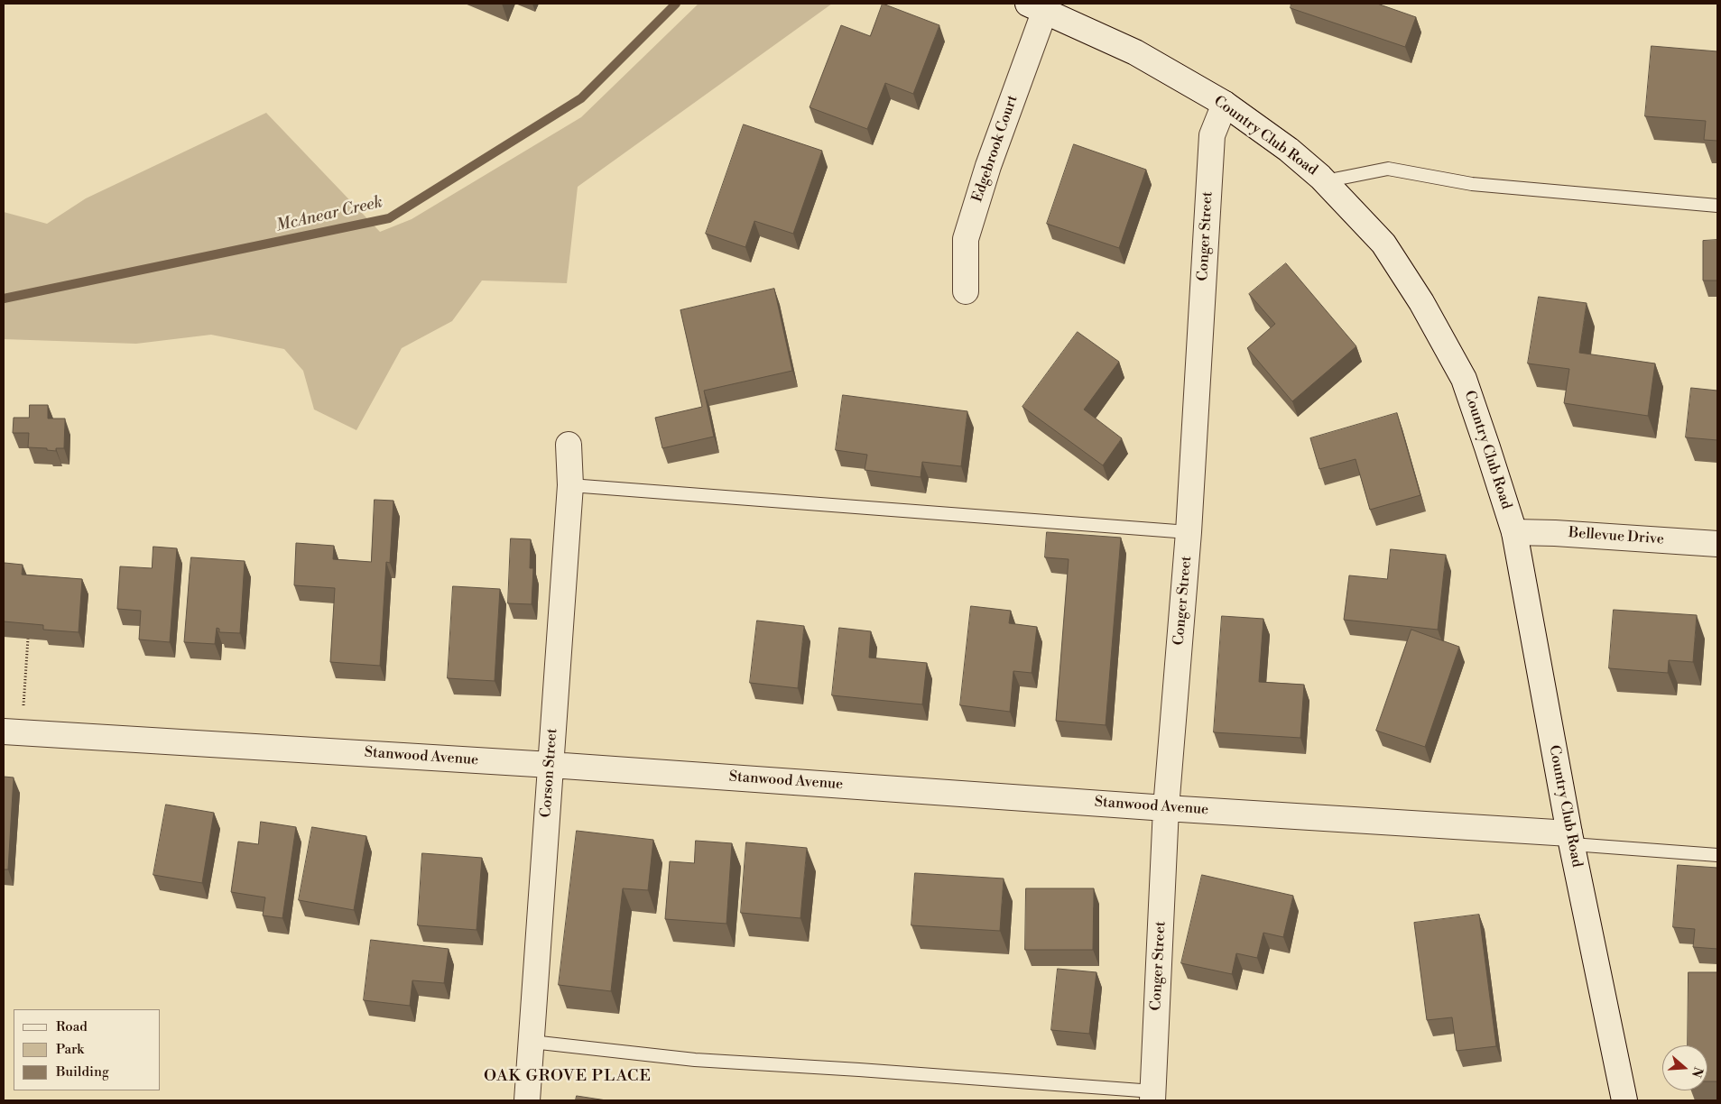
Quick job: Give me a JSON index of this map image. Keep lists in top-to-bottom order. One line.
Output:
{"streets":{"street":["Country Club Road","Edgebrook Court","Conger Street","Bellevue Drive","Stanwood Avenue","Corson Street"]},"crossings":[["Country Club Road","Edgebrook Court"],["Country Club Road","Conger Street"],["Country Club Road","Bellevue Drive"],["Country Club Road","Stanwood Avenue"],["Conger Street","Stanwood Avenue"],["Stanwood Avenue","Corson Street"]],"districts":["OAK GROVE PLACE"],"water":["McAnear Creek"],"legend":["Road","Park","Building"],"north":"right"}
